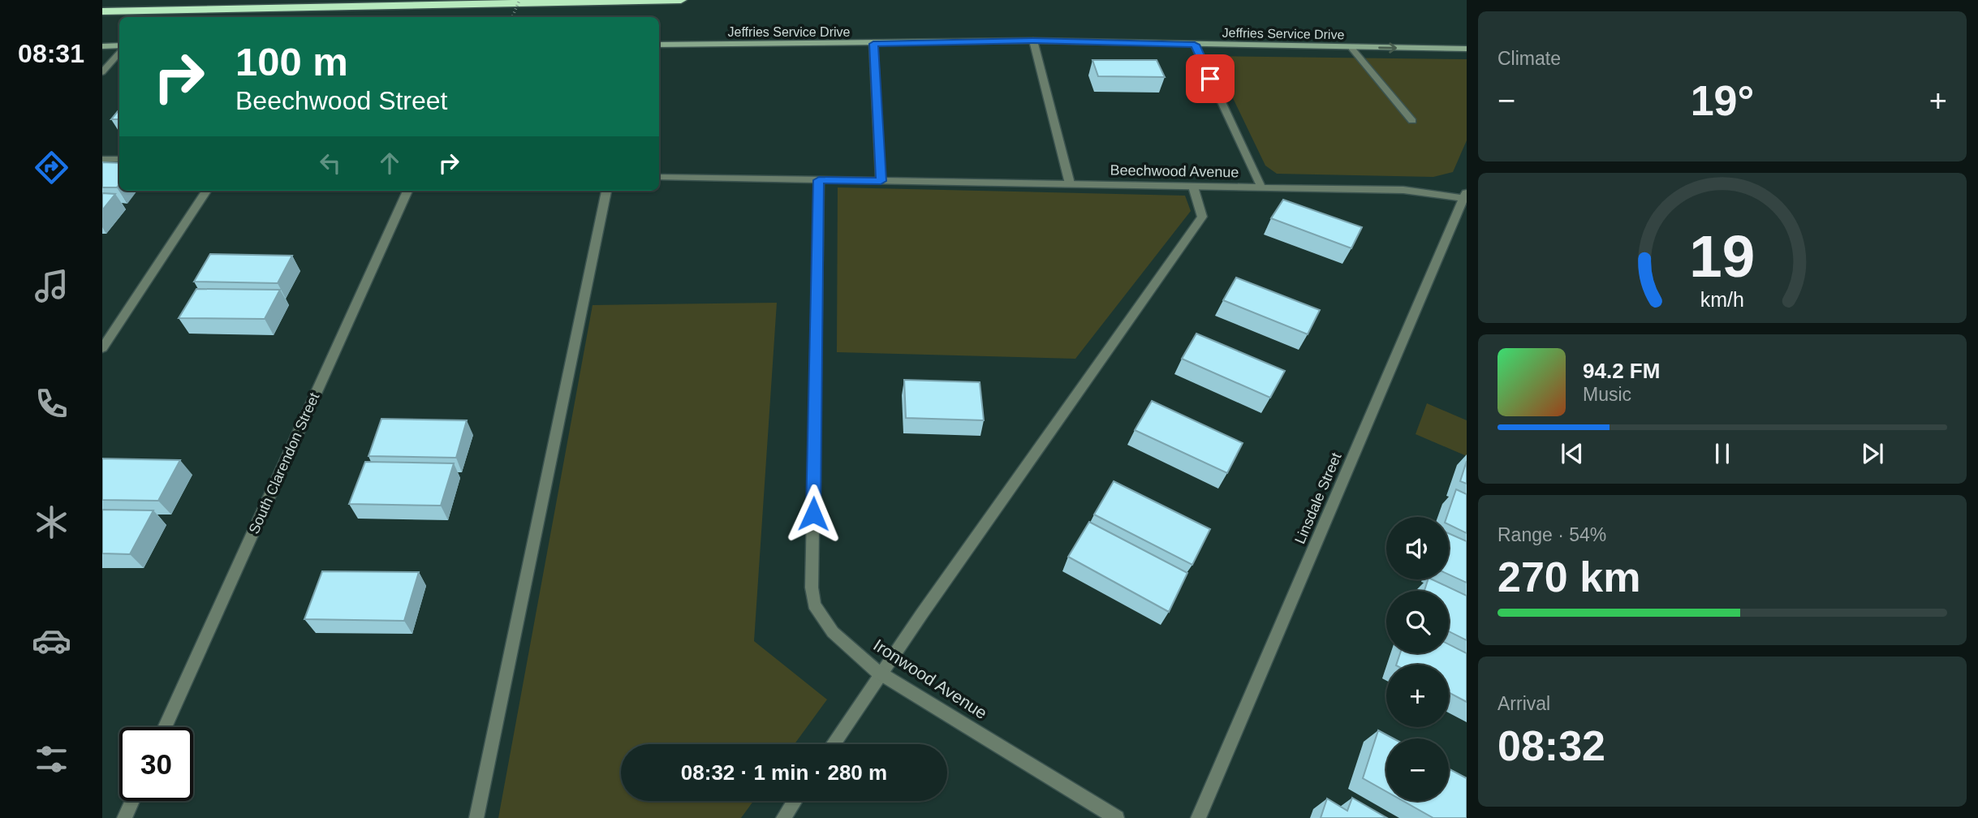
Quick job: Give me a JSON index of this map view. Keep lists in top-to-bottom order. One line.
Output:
{"streets":{"street":["Jeffries Service Drive","Beechwood Avenue","South Clarendon Street","Linsdale Street","Ironwood Avenue"]},"crossings":[["Beechwood Avenue","Linsdale Street"],["Beechwood Avenue","Ironwood Avenue"]],"page":{"tabs":"08:31","tile":["Climate",["Range · 54%","270 km"],["Arrival","08:32"]],"turn":["100 m","Beechwood Street"],"heat":["−","19°","+"],"song":["94.2 FM","Music"],"map_buttons":["+","−"],"limit":"30","trip":"08:32 · 1 min · 280 m","gauge":["19","km/h"]}}
